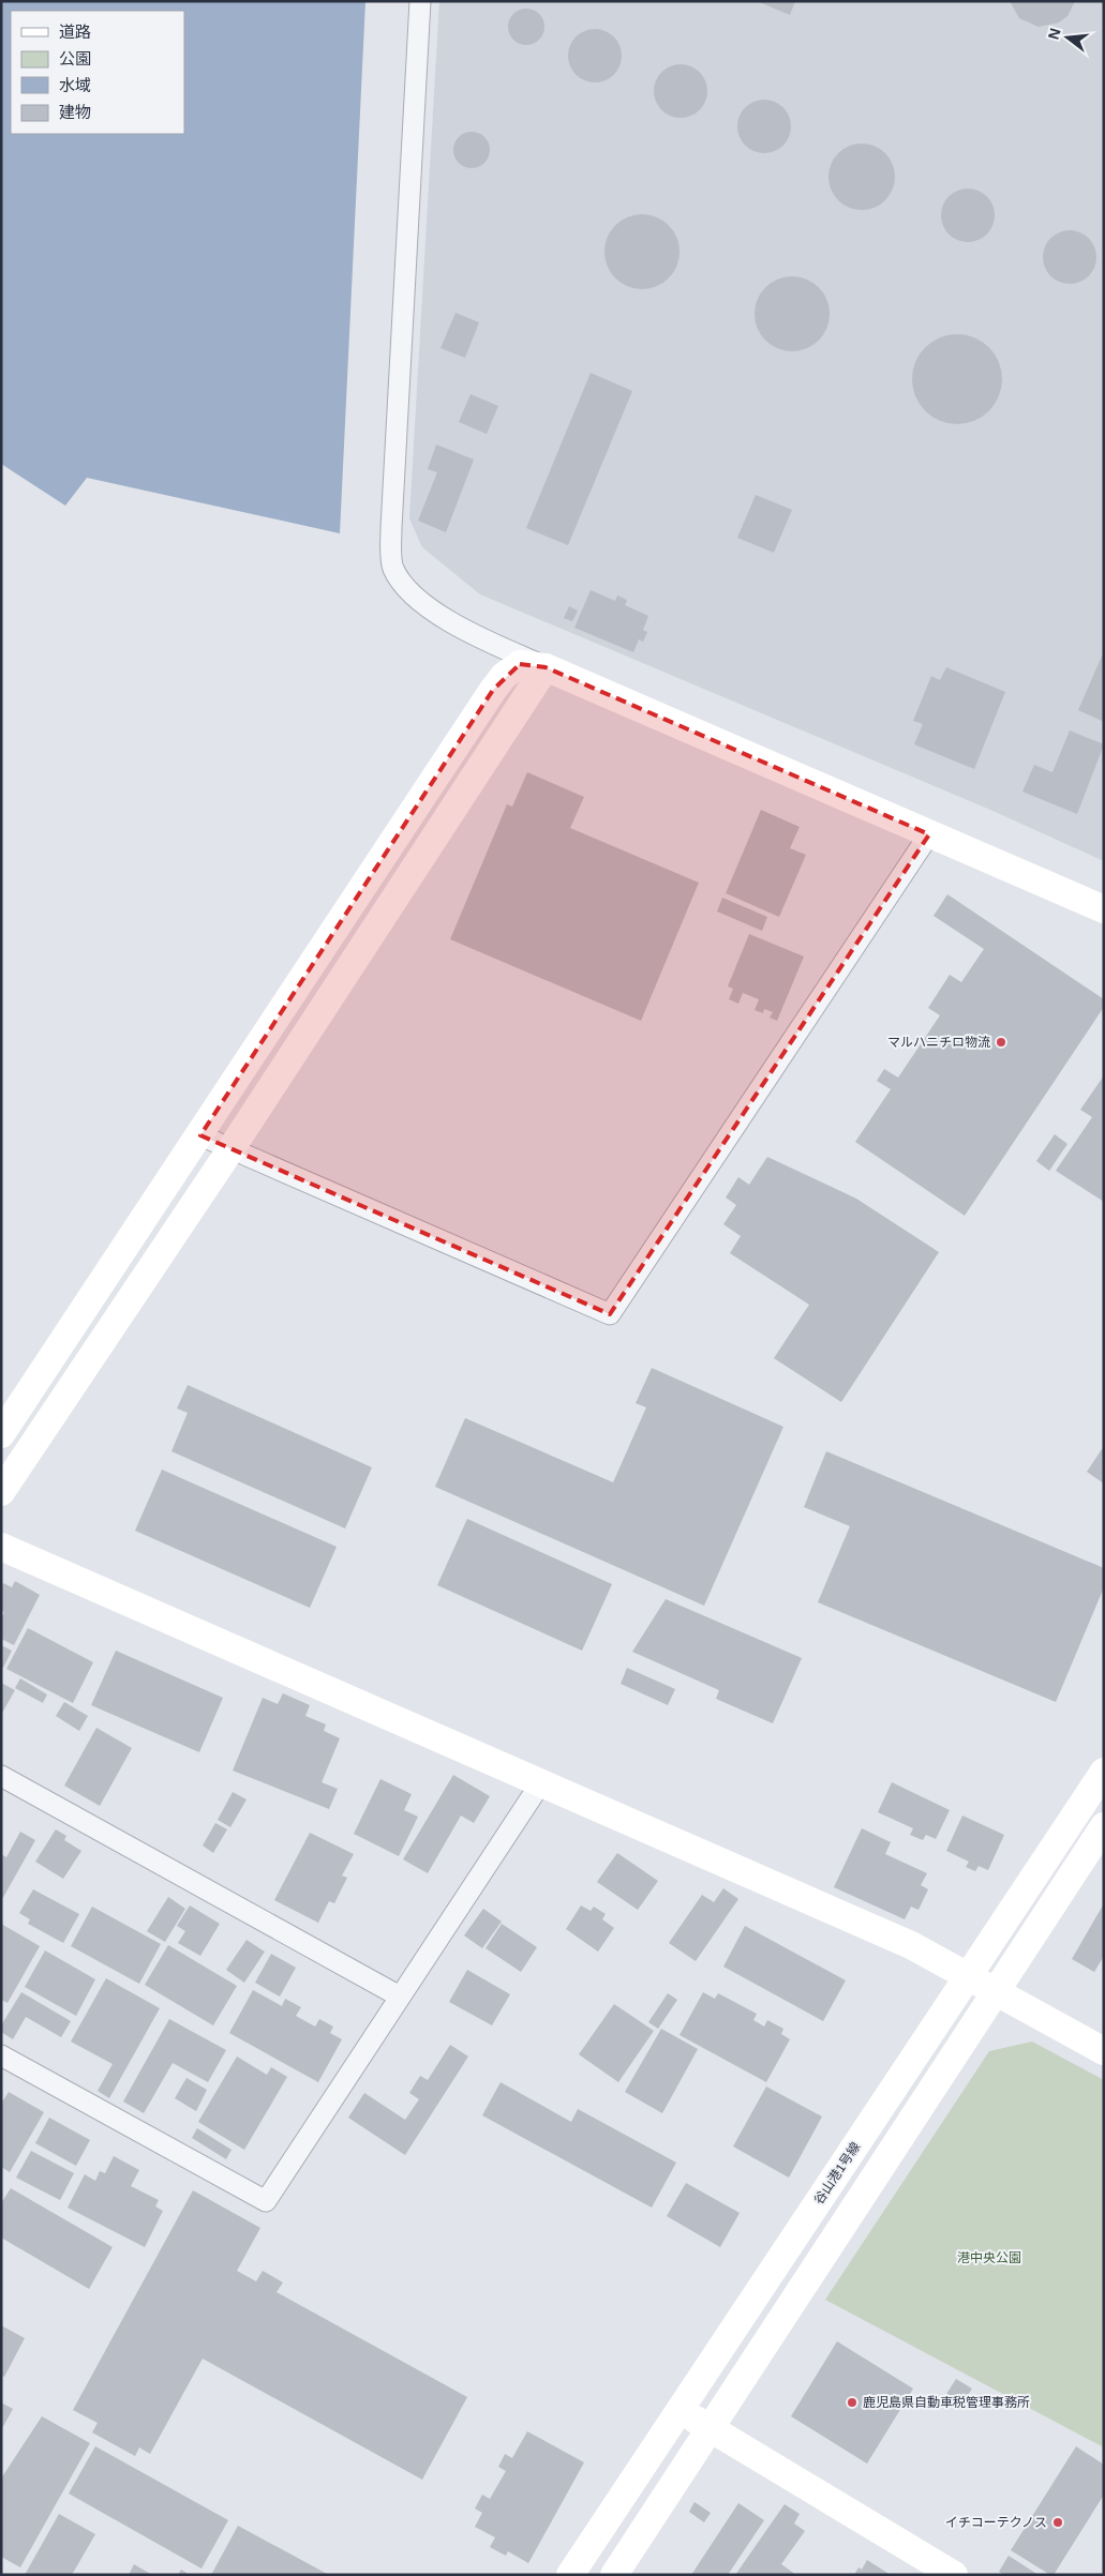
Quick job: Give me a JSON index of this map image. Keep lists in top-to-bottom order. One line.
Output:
{"streets":{"street":["谷山港1号線"]},"parks":["港中央公園"],"places":["マルハニチロ物流","鹿児島県自動車税管理事務所","イチコーテクノス"],"legend":["道路","公園","水域","建物"],"north":"left"}
